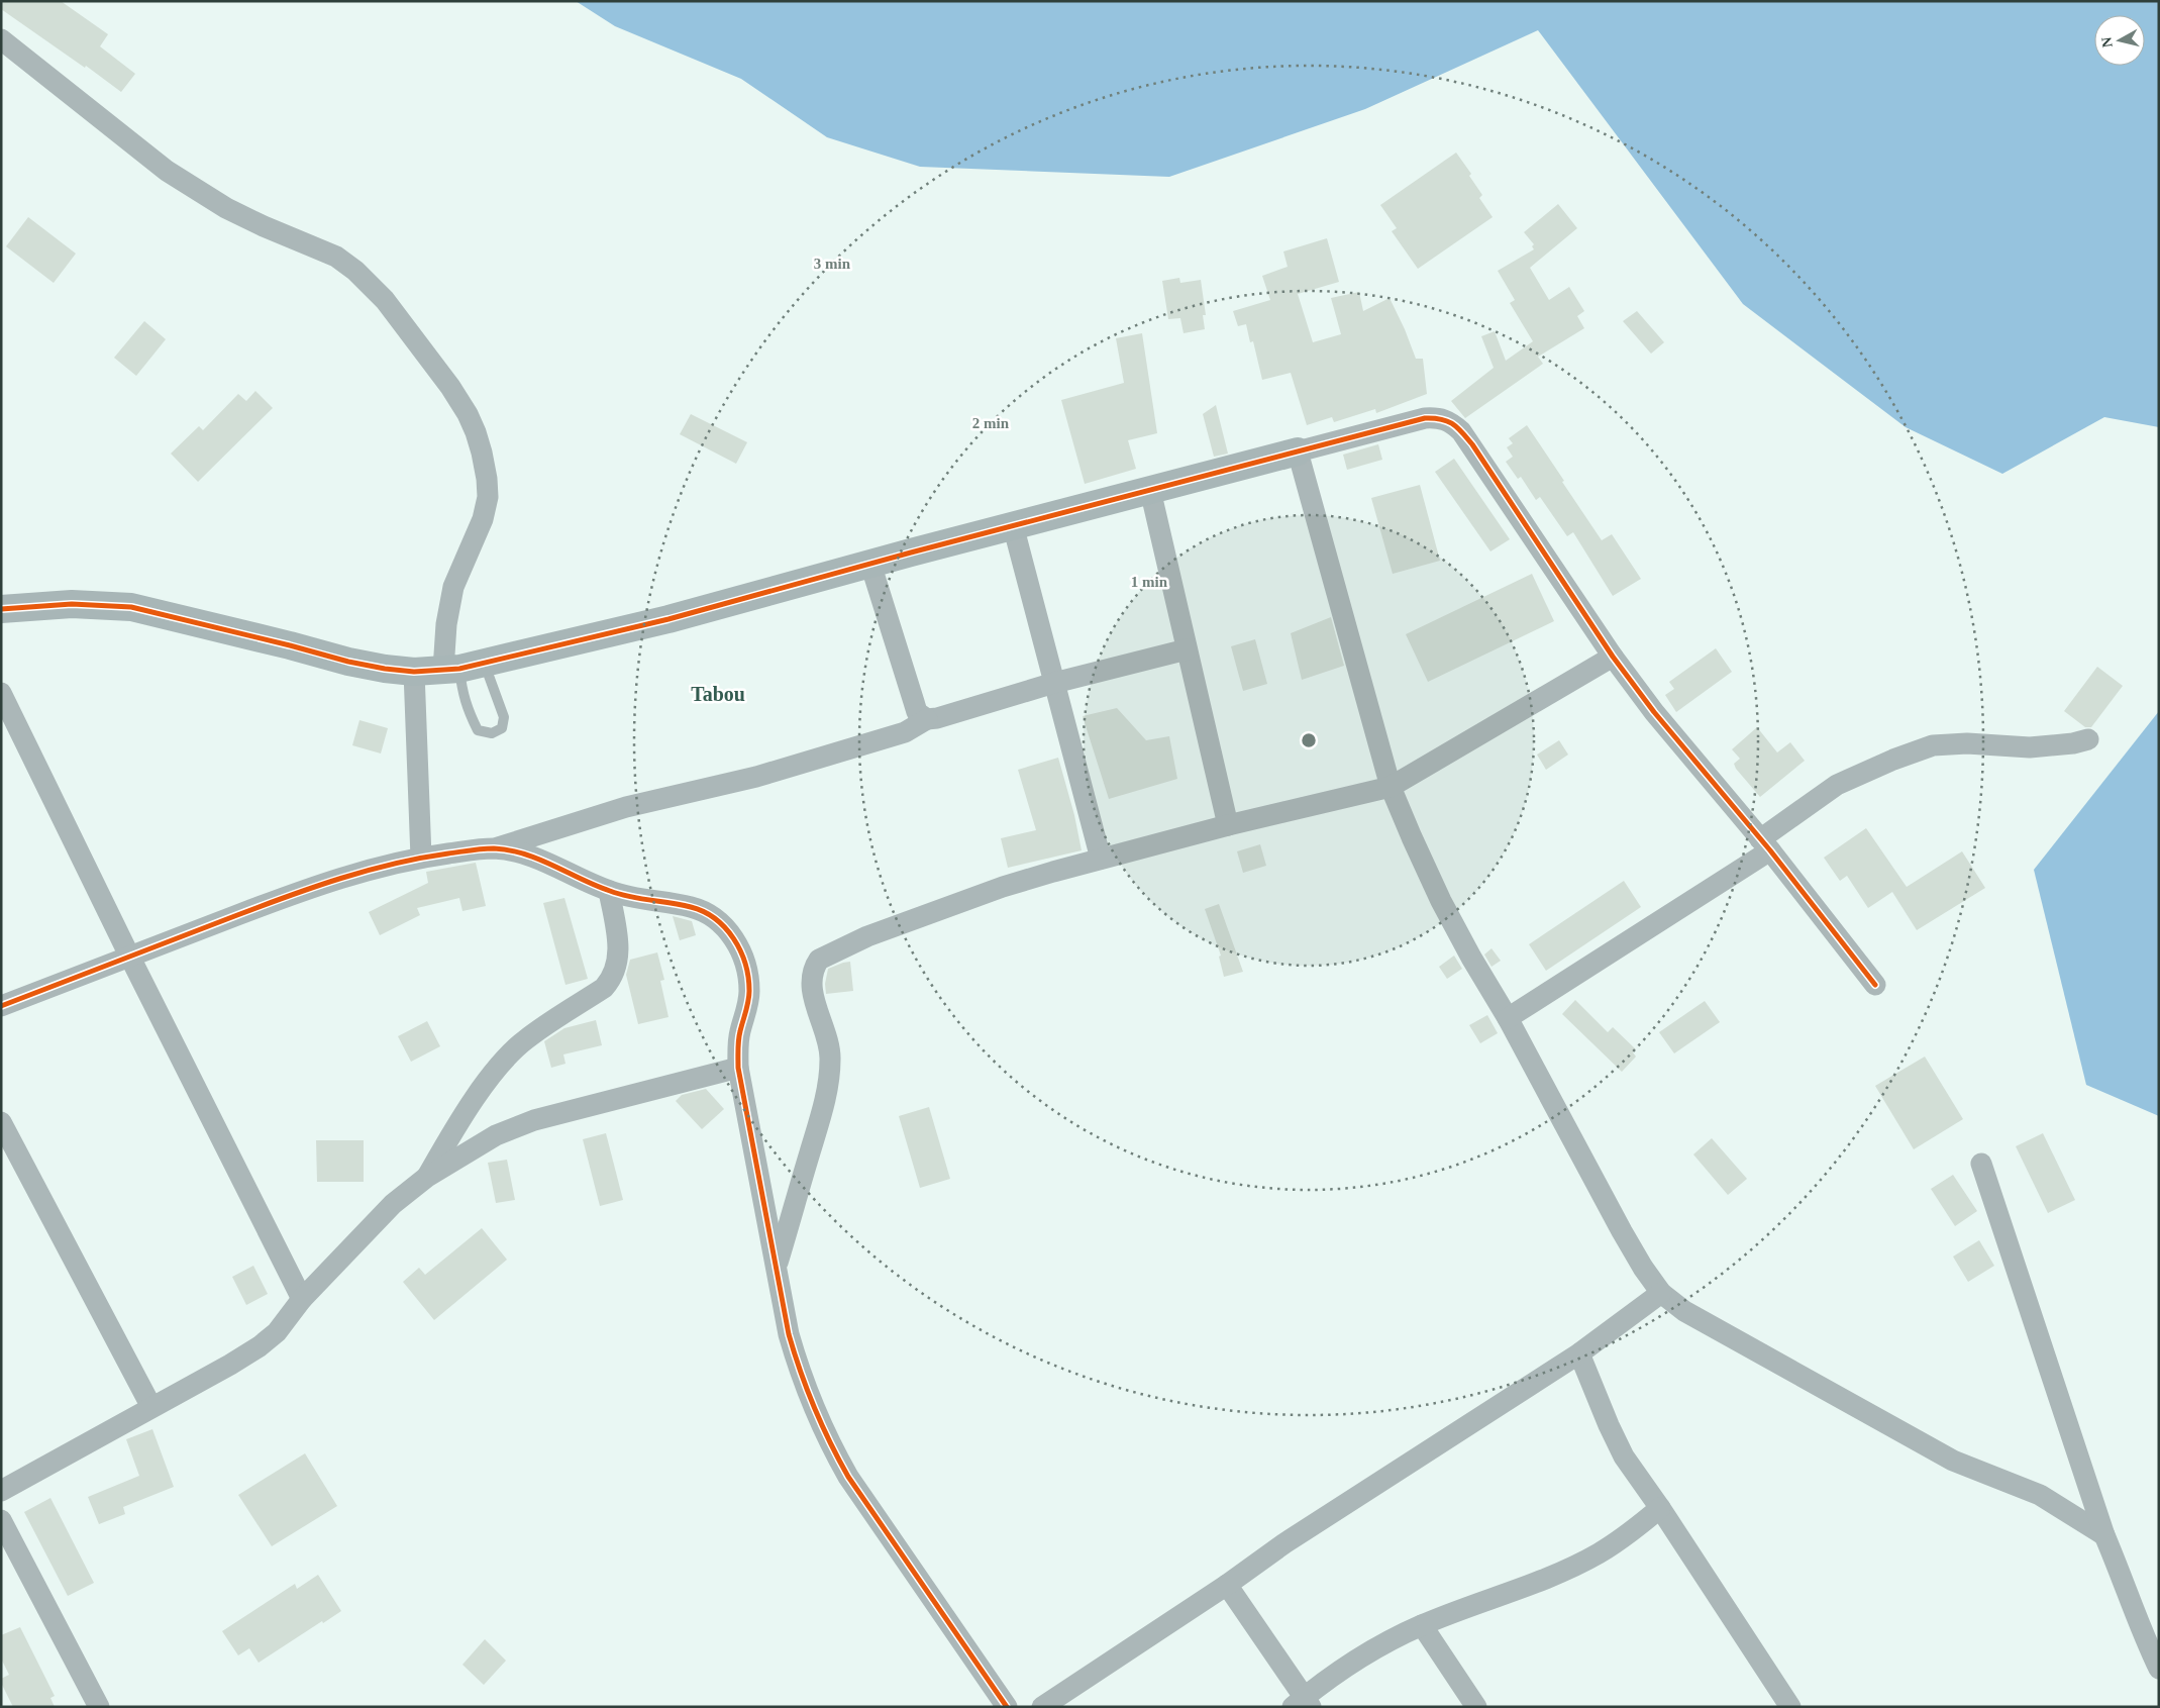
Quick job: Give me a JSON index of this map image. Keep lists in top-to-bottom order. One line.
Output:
{"districts":["Tabou"],"north":"left","rings":["3 min","2 min","1 min"]}
